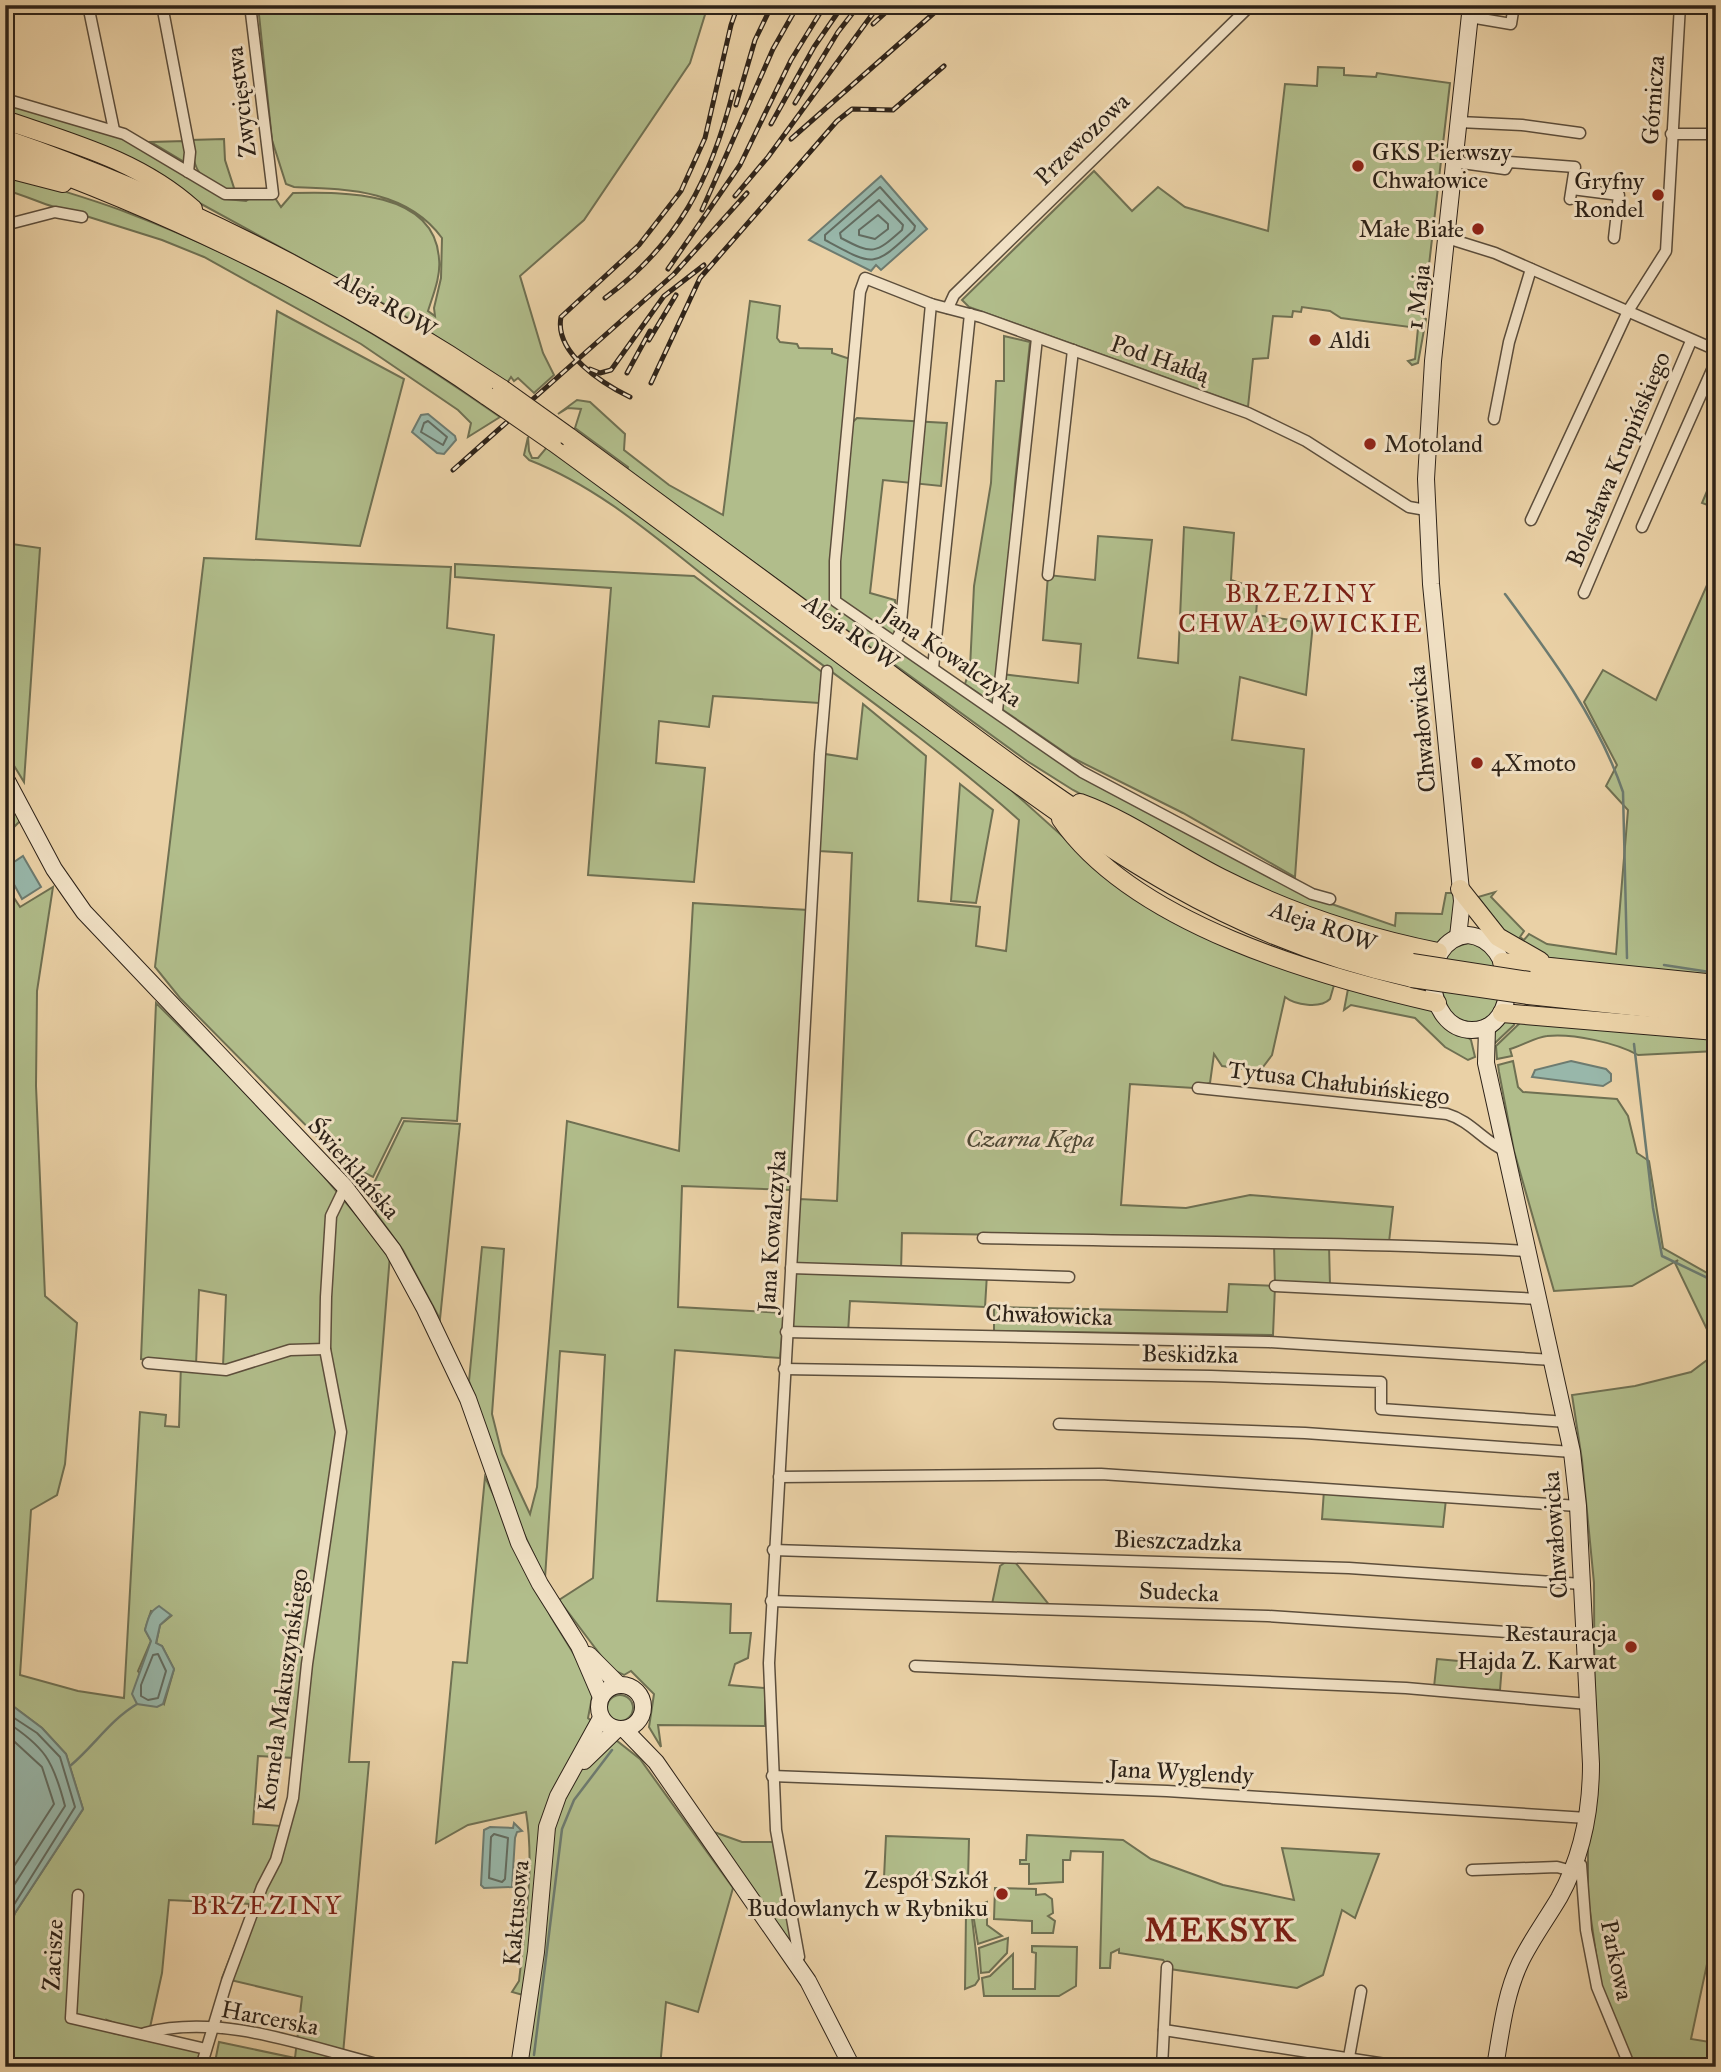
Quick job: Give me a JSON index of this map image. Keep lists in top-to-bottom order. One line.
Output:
{"streets":{"main road":["1 Maja","Aleja ROW","Chwałowicka","Świerklańska","Kaktusowa"],"street":["Górnicza","Zwycięstwa","Przewozowa","Pod Hałdą","Bolesława Krupińskiego","Jana Kowalczyka","Tytusa Chałubińskiego","Beskidzka","Bieszczadzka","Sudecka","Kornela Makuszyńskiego","Jana Wyglendy","Zacisze","Parkowa","Harcerska"]},"crossings":[["Górnicza","Bolesława Krupińskiego"],["Przewozowa","Pod Hałdą"],["1 Maja","Pod Hałdą"],["1 Maja","Bolesława Krupińskiego"],["1 Maja","Chwałowicka"],["Pod Hałdą","Jana Kowalczyka"],["Pod Hałdą","Chwałowicka"],["Jana Kowalczyka","Chwałowicka"],["Jana Kowalczyka","Beskidzka"],["Jana Kowalczyka","Bieszczadzka"],["Jana Kowalczyka","Sudecka"],["Jana Kowalczyka","Jana Wyglendy"],["Chwałowicka","Tytusa Chałubińskiego"],["Chwałowicka","Beskidzka"],["Chwałowicka","Bieszczadzka"],["Chwałowicka","Sudecka"],["Chwałowicka","Jana Wyglendy"],["Chwałowicka","Parkowa"],["Świerklańska","Kornela Makuszyńskiego"],["Świerklańska","Kaktusowa"],["Kornela Makuszyńskiego","Harcerska"],["Zacisze","Harcerska"]],"districts":["BRZEZINY CHWAŁOWICKIE","BRZEZINY","MEKSYK"],"parks":["Czarna Kępa"],"places":["GKS Pierwszy Chwałowice","Gryfny Rondel","Małe Białe","Aldi","Motoland","4Xmoto","Restauracja Hajda Z. Karwat","Zespół Szkół Budowlanych w Rybniku"]}
